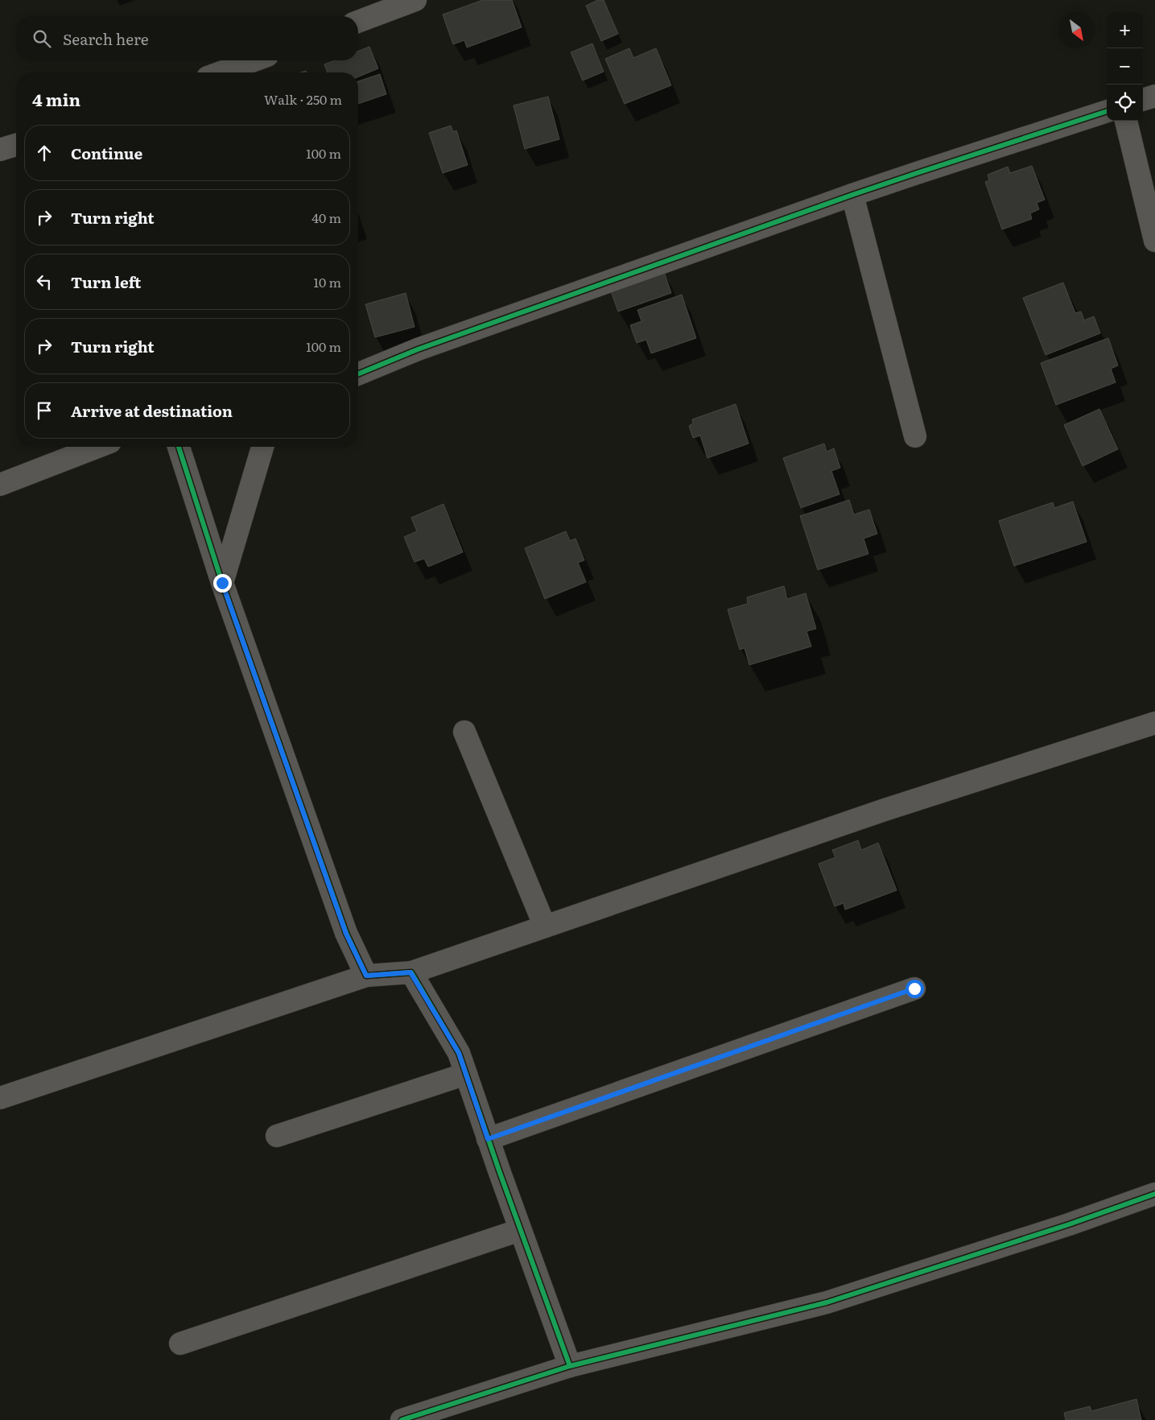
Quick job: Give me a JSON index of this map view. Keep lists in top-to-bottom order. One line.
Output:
{"north":"bottom right","page":{"map_buttons":["+","−"],"search":"Search here","heading":["4 min","Walk · 250 m"],"list":[["Continue","100 m"],["Turn right","40 m"],["Turn left","10 m"],["Turn right","100 m"],"Arrive at destination"]}}
